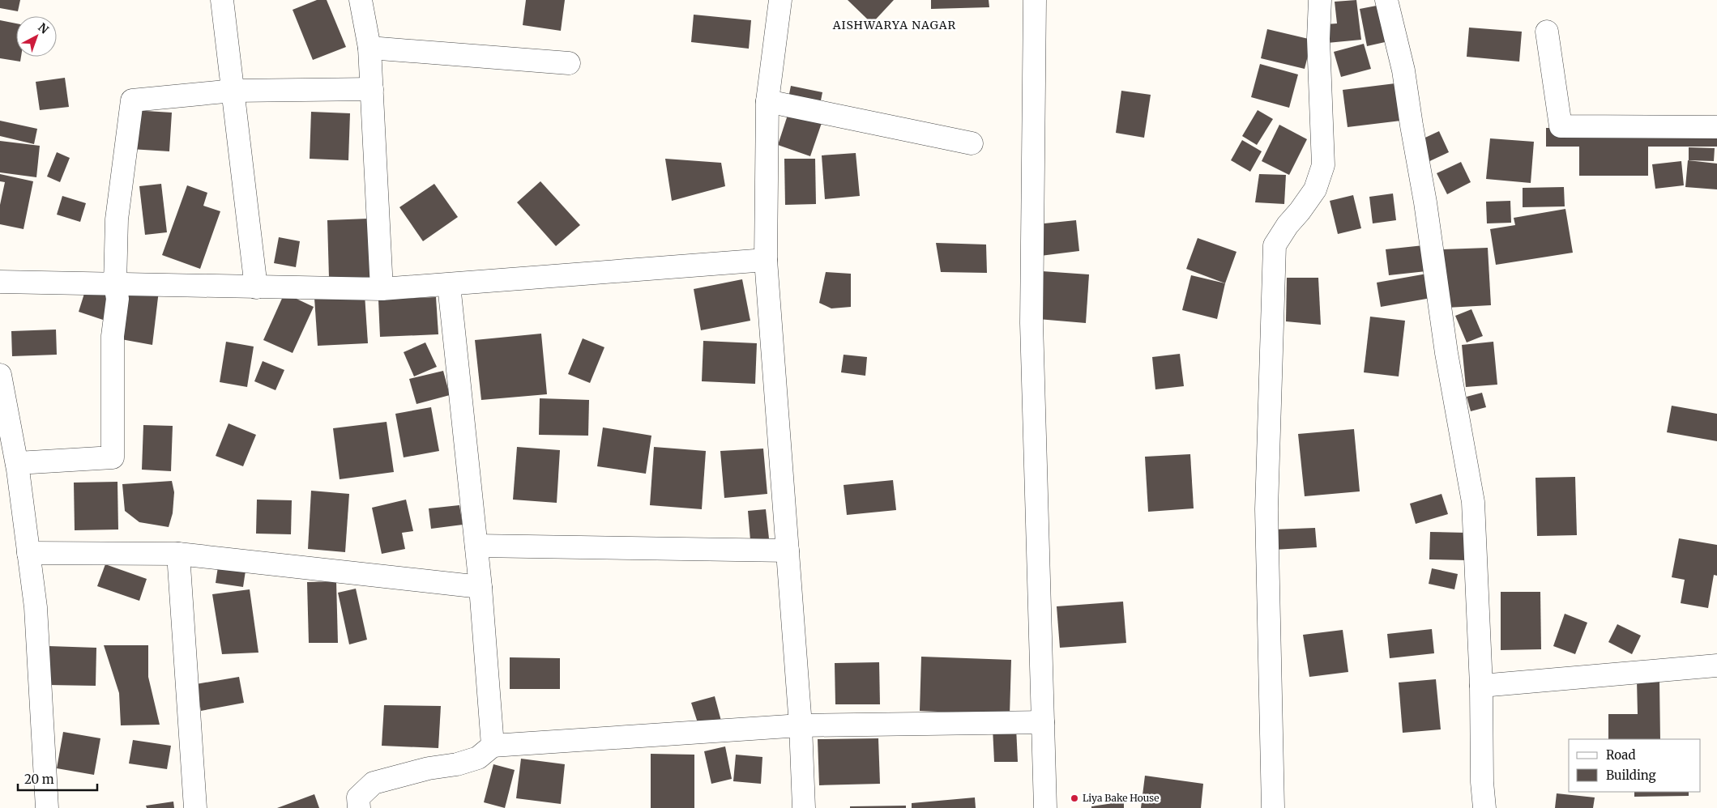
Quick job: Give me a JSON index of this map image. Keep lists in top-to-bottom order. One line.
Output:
{"districts":["AISHWARYA NAGAR"],"places":["Liya Bake House"],"legend":["Road","Building"],"scale_bar":"20 m","north":"top right"}
